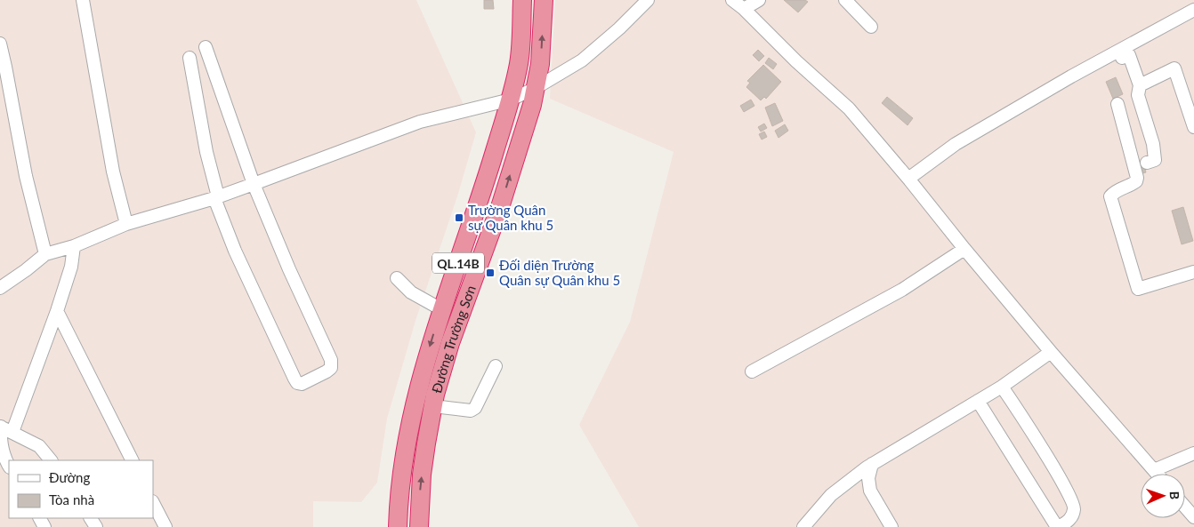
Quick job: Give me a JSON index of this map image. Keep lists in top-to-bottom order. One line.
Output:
{"streets":{"highway":["QL.14B","Đường Trường Sơn"]},"places":{"transit":["Trường Quân sự Quân khu 5","Đối diện Trường Quân sự Quân khu 5"]},"legend":["Đường","Tòa nhà"],"north":"right"}
